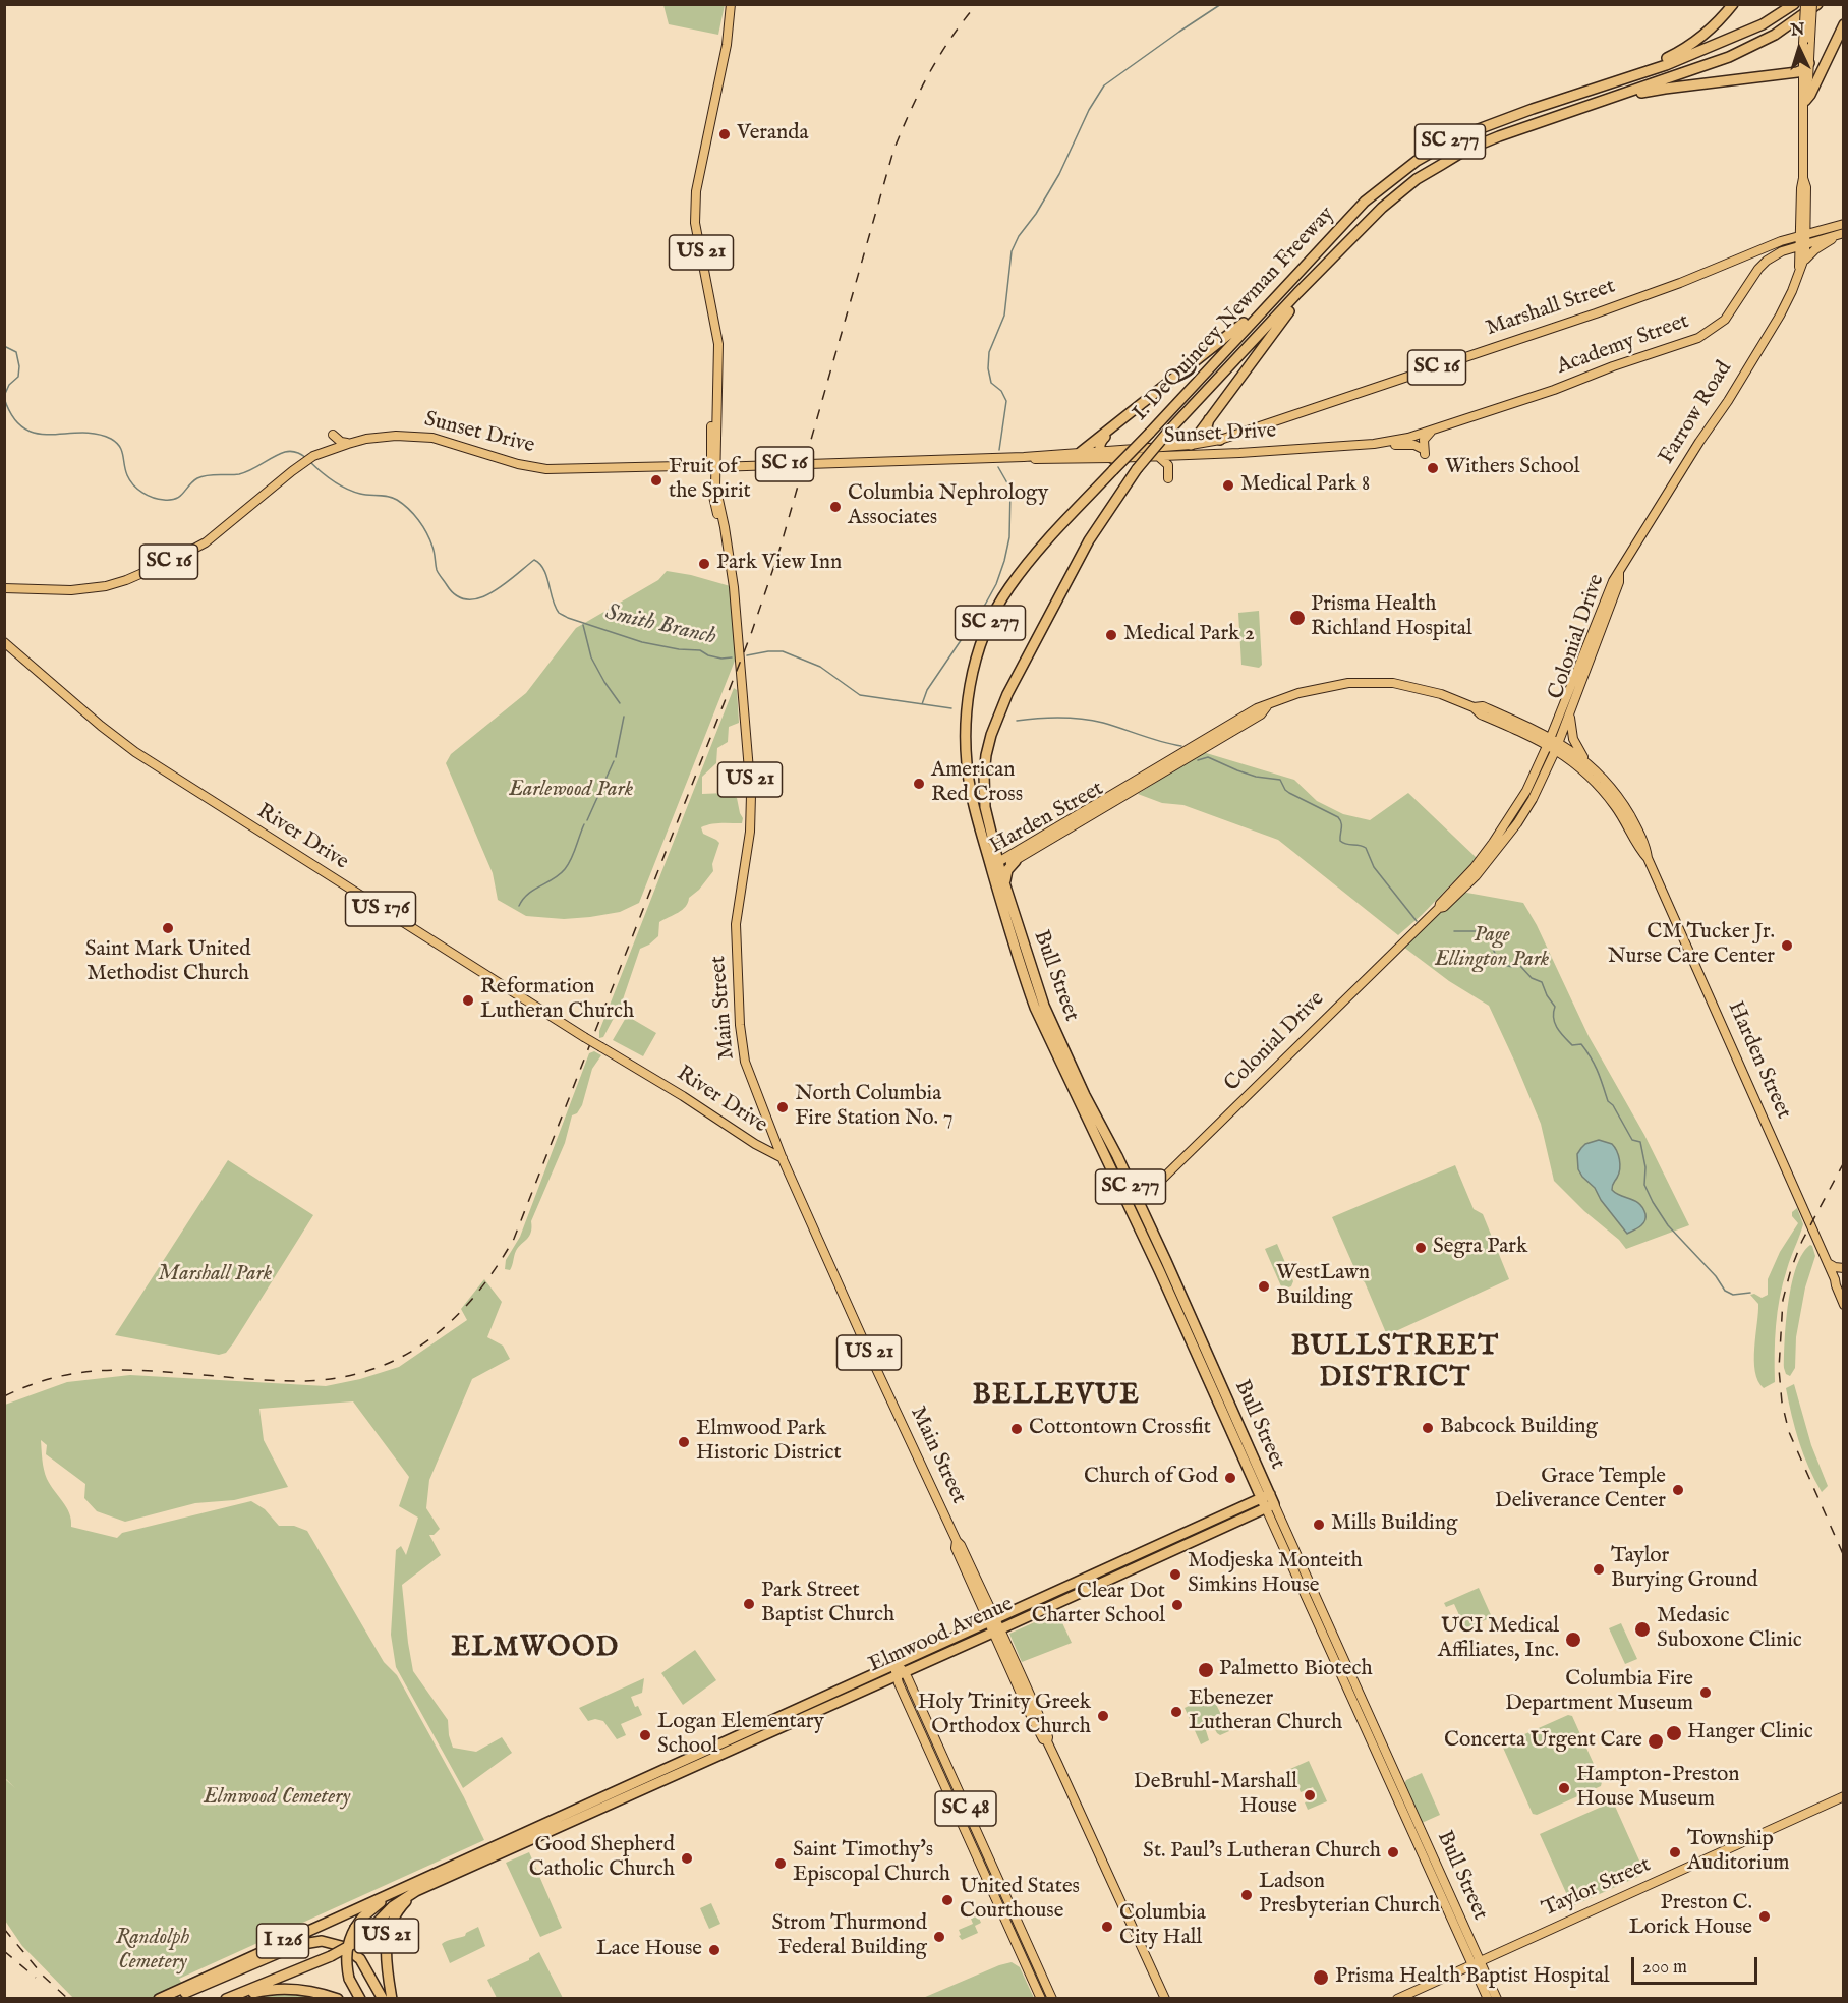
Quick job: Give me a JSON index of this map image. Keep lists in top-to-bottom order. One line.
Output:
{"streets":{"highway":["SC 277","US 21","I. DeQuincey Newman Freeway","Bull Street","Elmwood Avenue","I 126"],"main road":["Marshall Street","Academy Street","SC 16","Farrow Road","Sunset Drive","Colonial Drive","Harden Street","River Drive","US 176","Main Street","SC 48","Taylor Street"]},"crossings":[["US 21","Sunset Drive"],["US 21","Main Street"],["US 21","I 126"],["Marshall Street","SC 16"],["Marshall Street","Farrow Road"],["Marshall Street","Sunset Drive"],["I. DeQuincey Newman Freeway","Harden Street"],["I. DeQuincey Newman Freeway","Bull Street"],["Academy Street","Farrow Road"],["Academy Street","Sunset Drive"],["SC 16","Farrow Road"],["Farrow Road","Colonial Drive"],["Sunset Drive","Main Street"],["Colonial Drive","Harden Street"],["Colonial Drive","Bull Street"],["Harden Street","Bull Street"],["River Drive","Main Street"],["Bull Street","Elmwood Avenue"],["Bull Street","Taylor Street"],["Main Street","Elmwood Avenue"],["Elmwood Avenue","SC 48"],["Elmwood Avenue","I 126"]],"districts":["BULLSTREET DISTRICT","BELLEVUE","ELMWOOD"],"water":["Smith Branch"],"parks":["Earlewood Park","Page Ellington Park","Marshall Park","Elmwood Cemetery","Randolph Cemetery"],"places":["Veranda","Withers School","Fruit of the Spirit","Medical Park 8","Columbia Nephrology Associates","Park View Inn","Prisma Health Richland Hospital","Medical Park 2","American Red Cross","Saint Mark United Methodist Church","CM Tucker Jr. Nurse Care Center","Reformation Lutheran Church","North Columbia Fire Station No. 7","Segra Park","WestLawn Building","Babcock Building","Cottontown Crossfit","Elmwood Park Historic District","Church of God","Grace Temple Deliverance Center","Mills Building","Taylor Burying Ground","Modjeska Monteith Simkins House","Park Street Baptist Church","Clear Dot Charter School","Medasic Suboxone Clinic","UCI Medical Affiliates, Inc.","Palmetto Biotech","Columbia Fire Department Museum","Ebenezer Lutheran Church","Holy Trinity Greek Orthodox Church","Hanger Clinic","Logan Elementary School","Concerta Urgent Care","Hampton-Preston House Museum","DeBruhl-Marshall House","St. Paul’s Lutheran Church","Township Auditorium","Good Shepherd Catholic Church","Saint Timothy's Episcopal Church","Ladson Presbyterian Church","United States Courthouse","Preston C. Lorick House","Columbia City Hall","Strom Thurmond Federal Building","Lace House","Prisma Health Baptist Hospital"],"scale_bar":"200 m","north":"top"}
